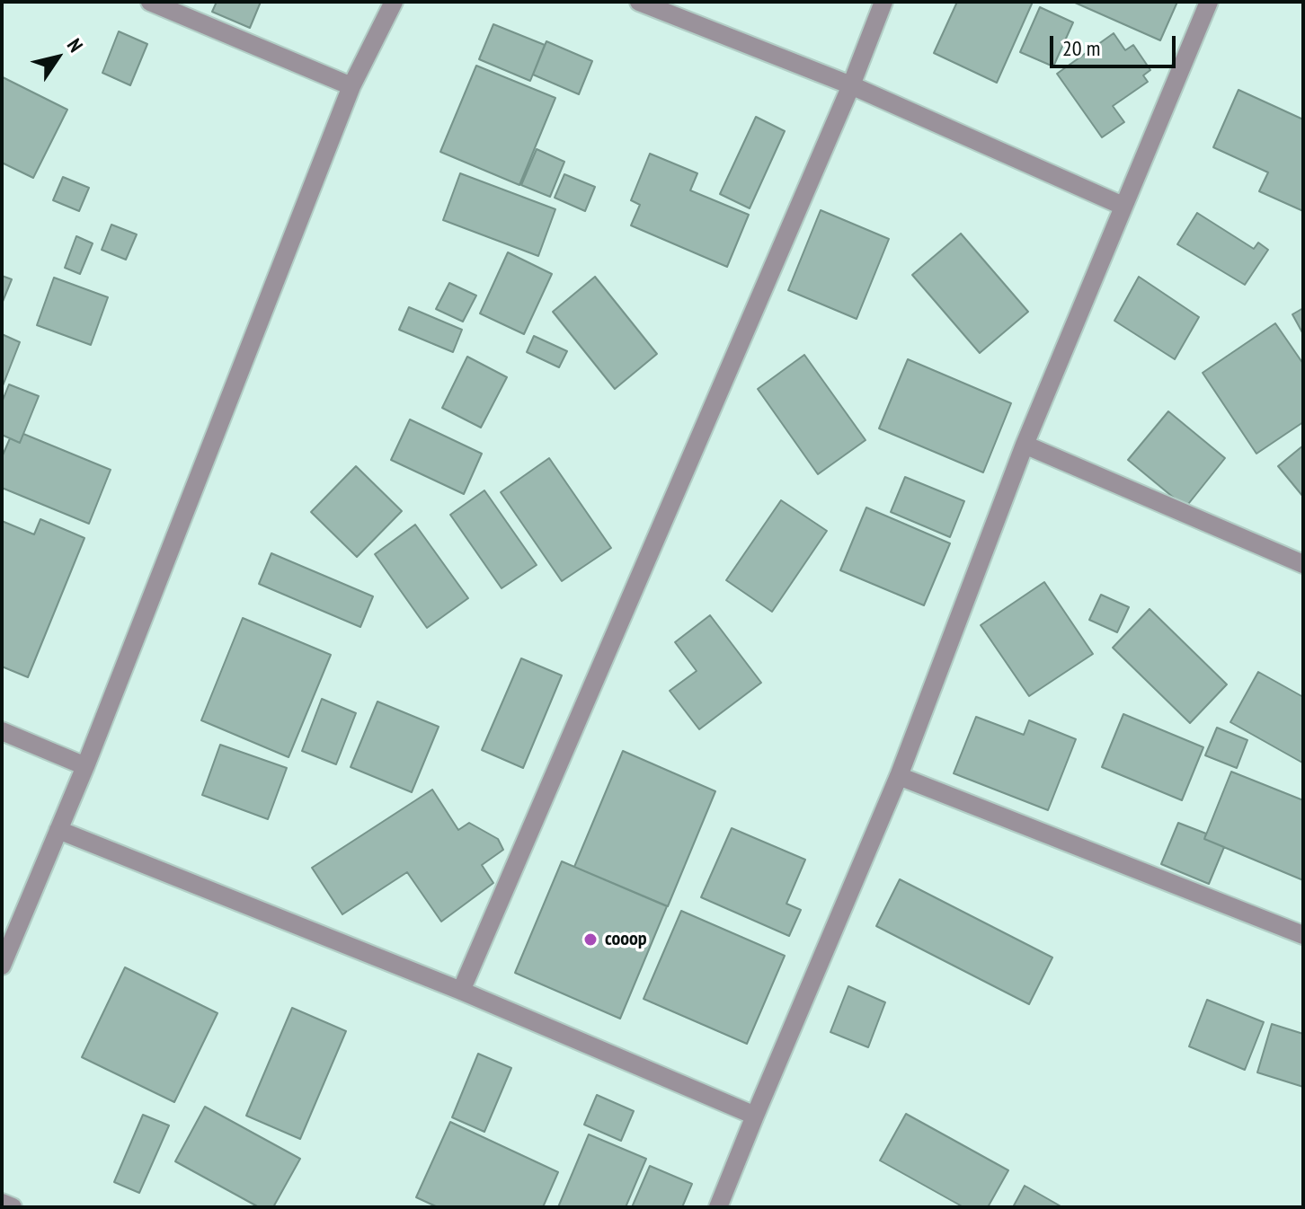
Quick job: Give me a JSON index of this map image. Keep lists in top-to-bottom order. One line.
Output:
{"places":["cooop"],"scale_bar":"20 m","north":"top right"}
